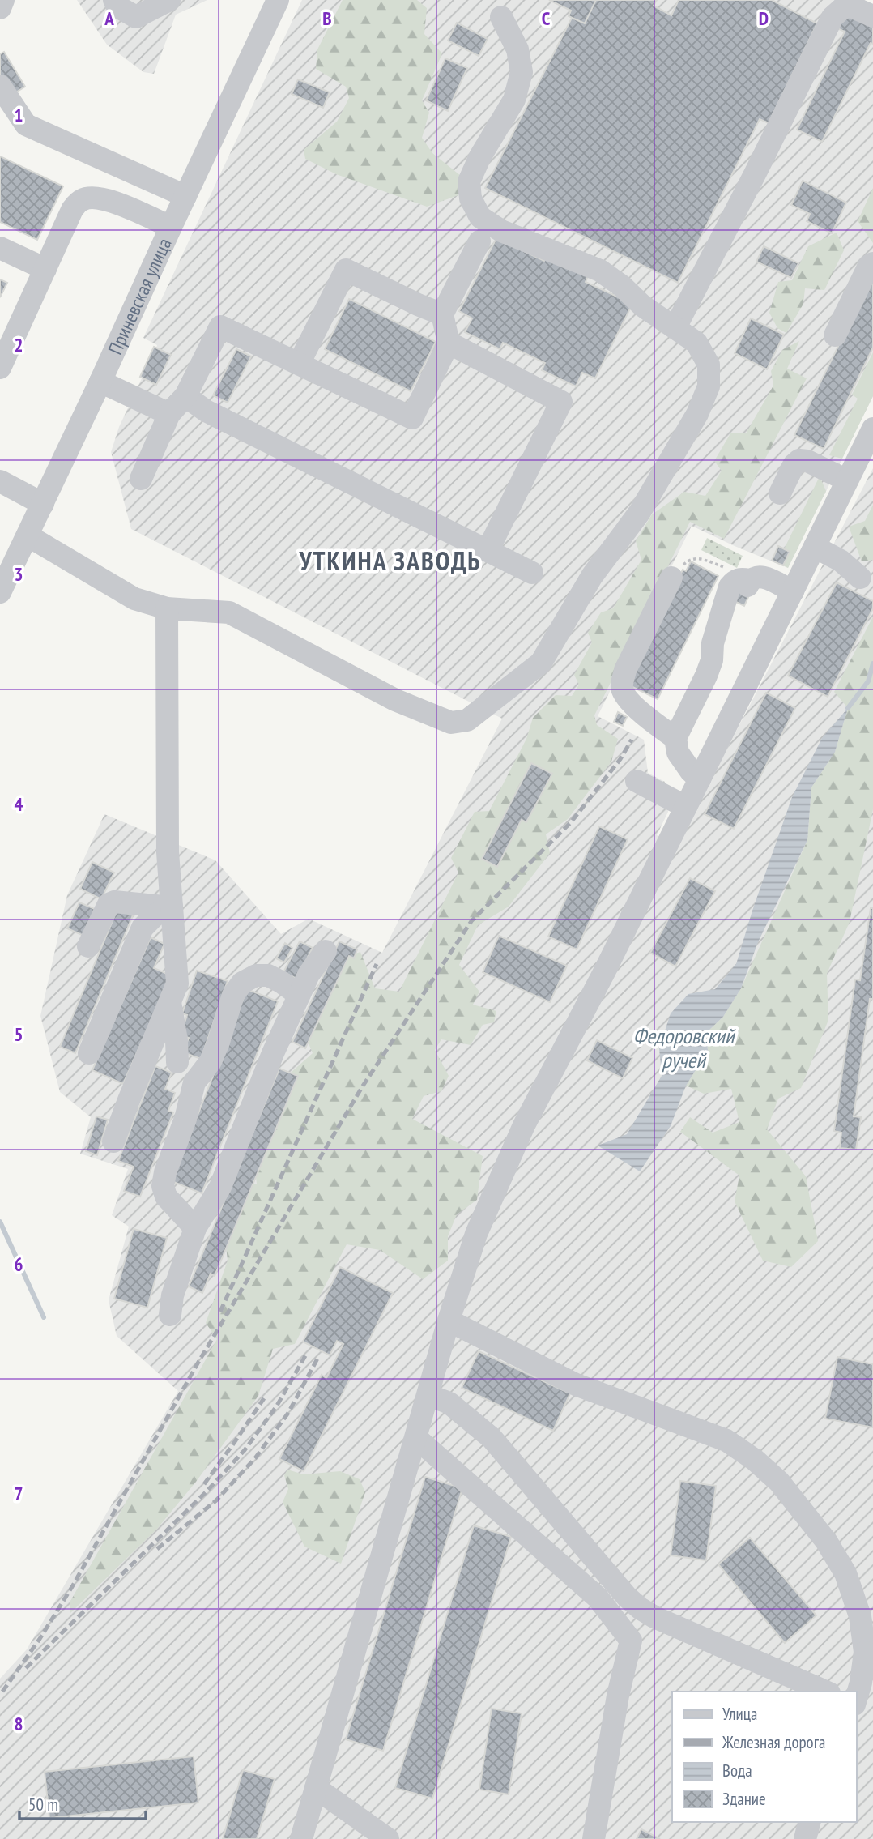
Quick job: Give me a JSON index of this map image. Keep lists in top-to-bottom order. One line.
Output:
{"streets":{"street":["Приневская улица"]},"districts":["УТКИНА ЗАВОДЬ"],"water":["Федоровский ручей"],"legend":["Улица","Железная дорога","Вода","Здание"],"scale_bar":"50 m","grid":{"columns":["A","B","C","D"],"rows":["1","2","3","4","5","6","7","8"]}}
